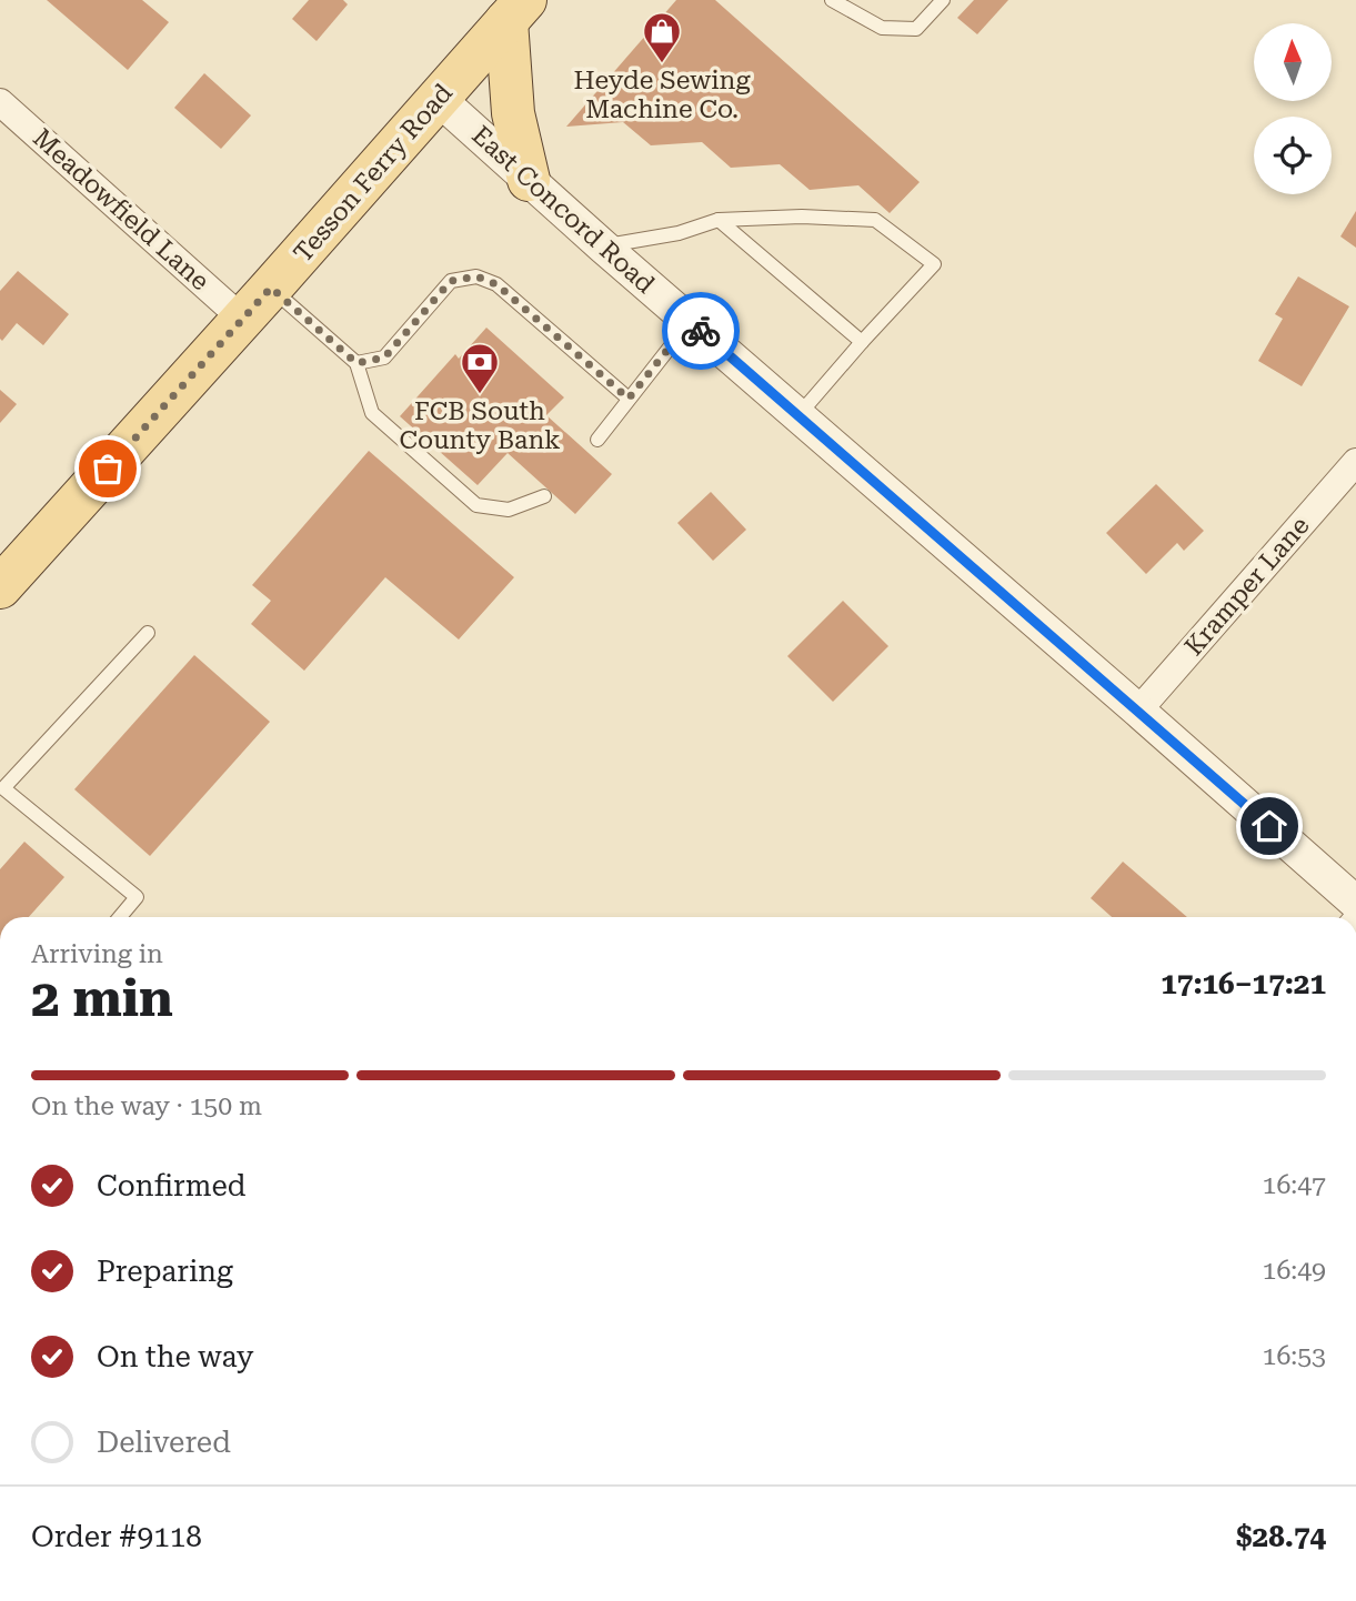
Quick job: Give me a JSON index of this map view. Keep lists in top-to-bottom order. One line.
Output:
{"streets":{"main road":["Tesson Ferry Road"],"street":["Meadowfield Lane","East Concord Road","Kramper Lane"]},"crossings":[["Tesson Ferry Road","Meadowfield Lane"],["Tesson Ferry Road","East Concord Road"],["East Concord Road","Kramper Lane"]],"places":{"shop":["Heyde Sewing Machine Co."],"bank":["FCB South County Bank"]},"north":"top","page":{"heading":["2 min","Arriving in","17:16–17:21"],"panel":["Order #9118","$28.74"],"bar":"On the way · 150 m","list":[["Confirmed","16:47"],["Preparing","16:49"],["On the way","16:53"],"Delivered"]}}
